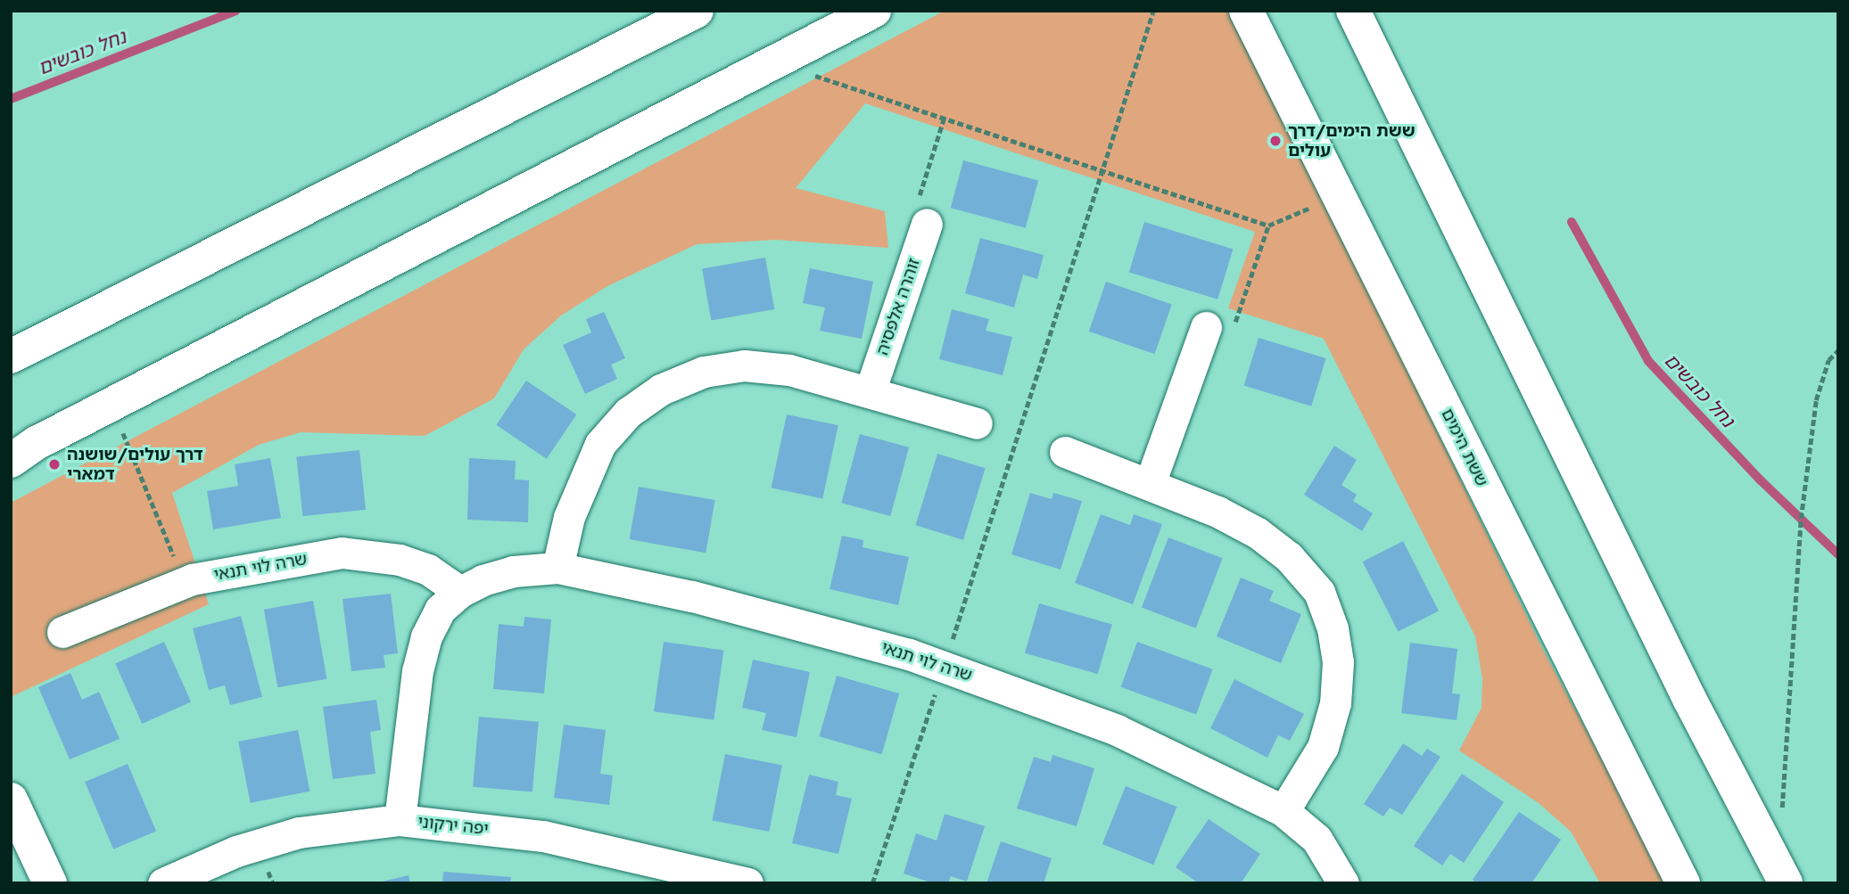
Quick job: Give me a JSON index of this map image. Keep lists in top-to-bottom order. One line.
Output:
{"streets":{"main road":["ששת הימים"],"street":["זוהרה אלפסיה","שרה לוי תנאי","יפה ירקוני"]},"crossings":[["שרה לוי תנאי","יפה ירקוני"]],"water":["נחל כובשים"],"places":["ששת הימים/דרך עולים","דרך עולים/שושנה דמארי"]}
